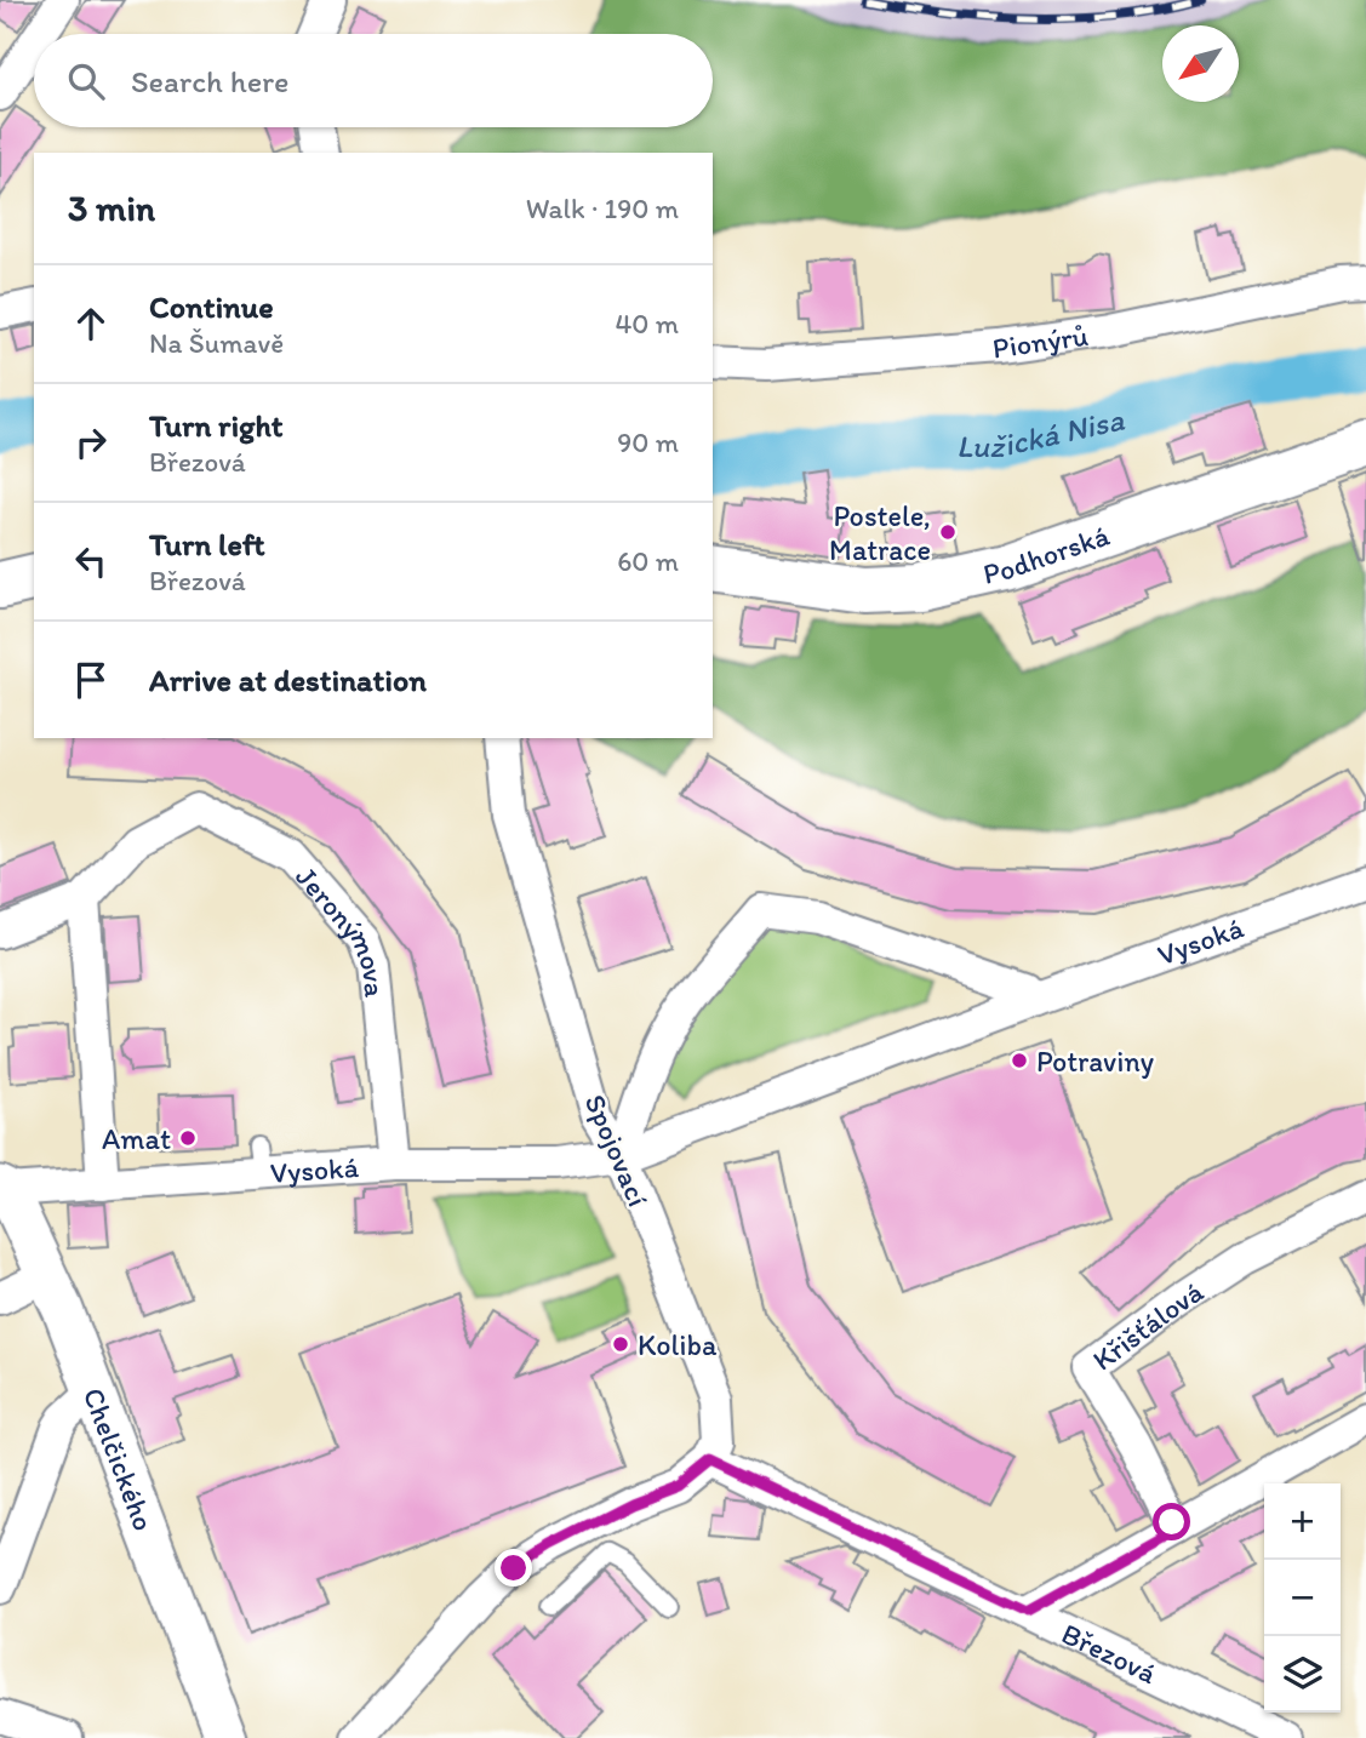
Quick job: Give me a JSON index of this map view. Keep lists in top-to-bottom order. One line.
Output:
{"streets":{"main road":["Podhorská"],"street":["Pionýrů","Jeronýmova","Vysoká","Spojovací","Křišťálová","Chelčického","Březová"]},"crossings":[["Jeronýmova","Vysoká"],["Vysoká","Spojovací"],["Vysoká","Chelčického"],["Spojovací","Březová"]],"water":["Lužická Nisa"],"places":["Postele, Matrace","Potraviny","Amat","Koliba"],"north":"bottom left","page":{"search":"Search here","heading":["3 min","Walk · 190 m"],"list":[["Continue","Na Šumavě","40 m"],["Turn right","Březová","90 m"],["Turn left","Březová","60 m"],"Arrive at destination"],"map_buttons":["+","−"]}}
